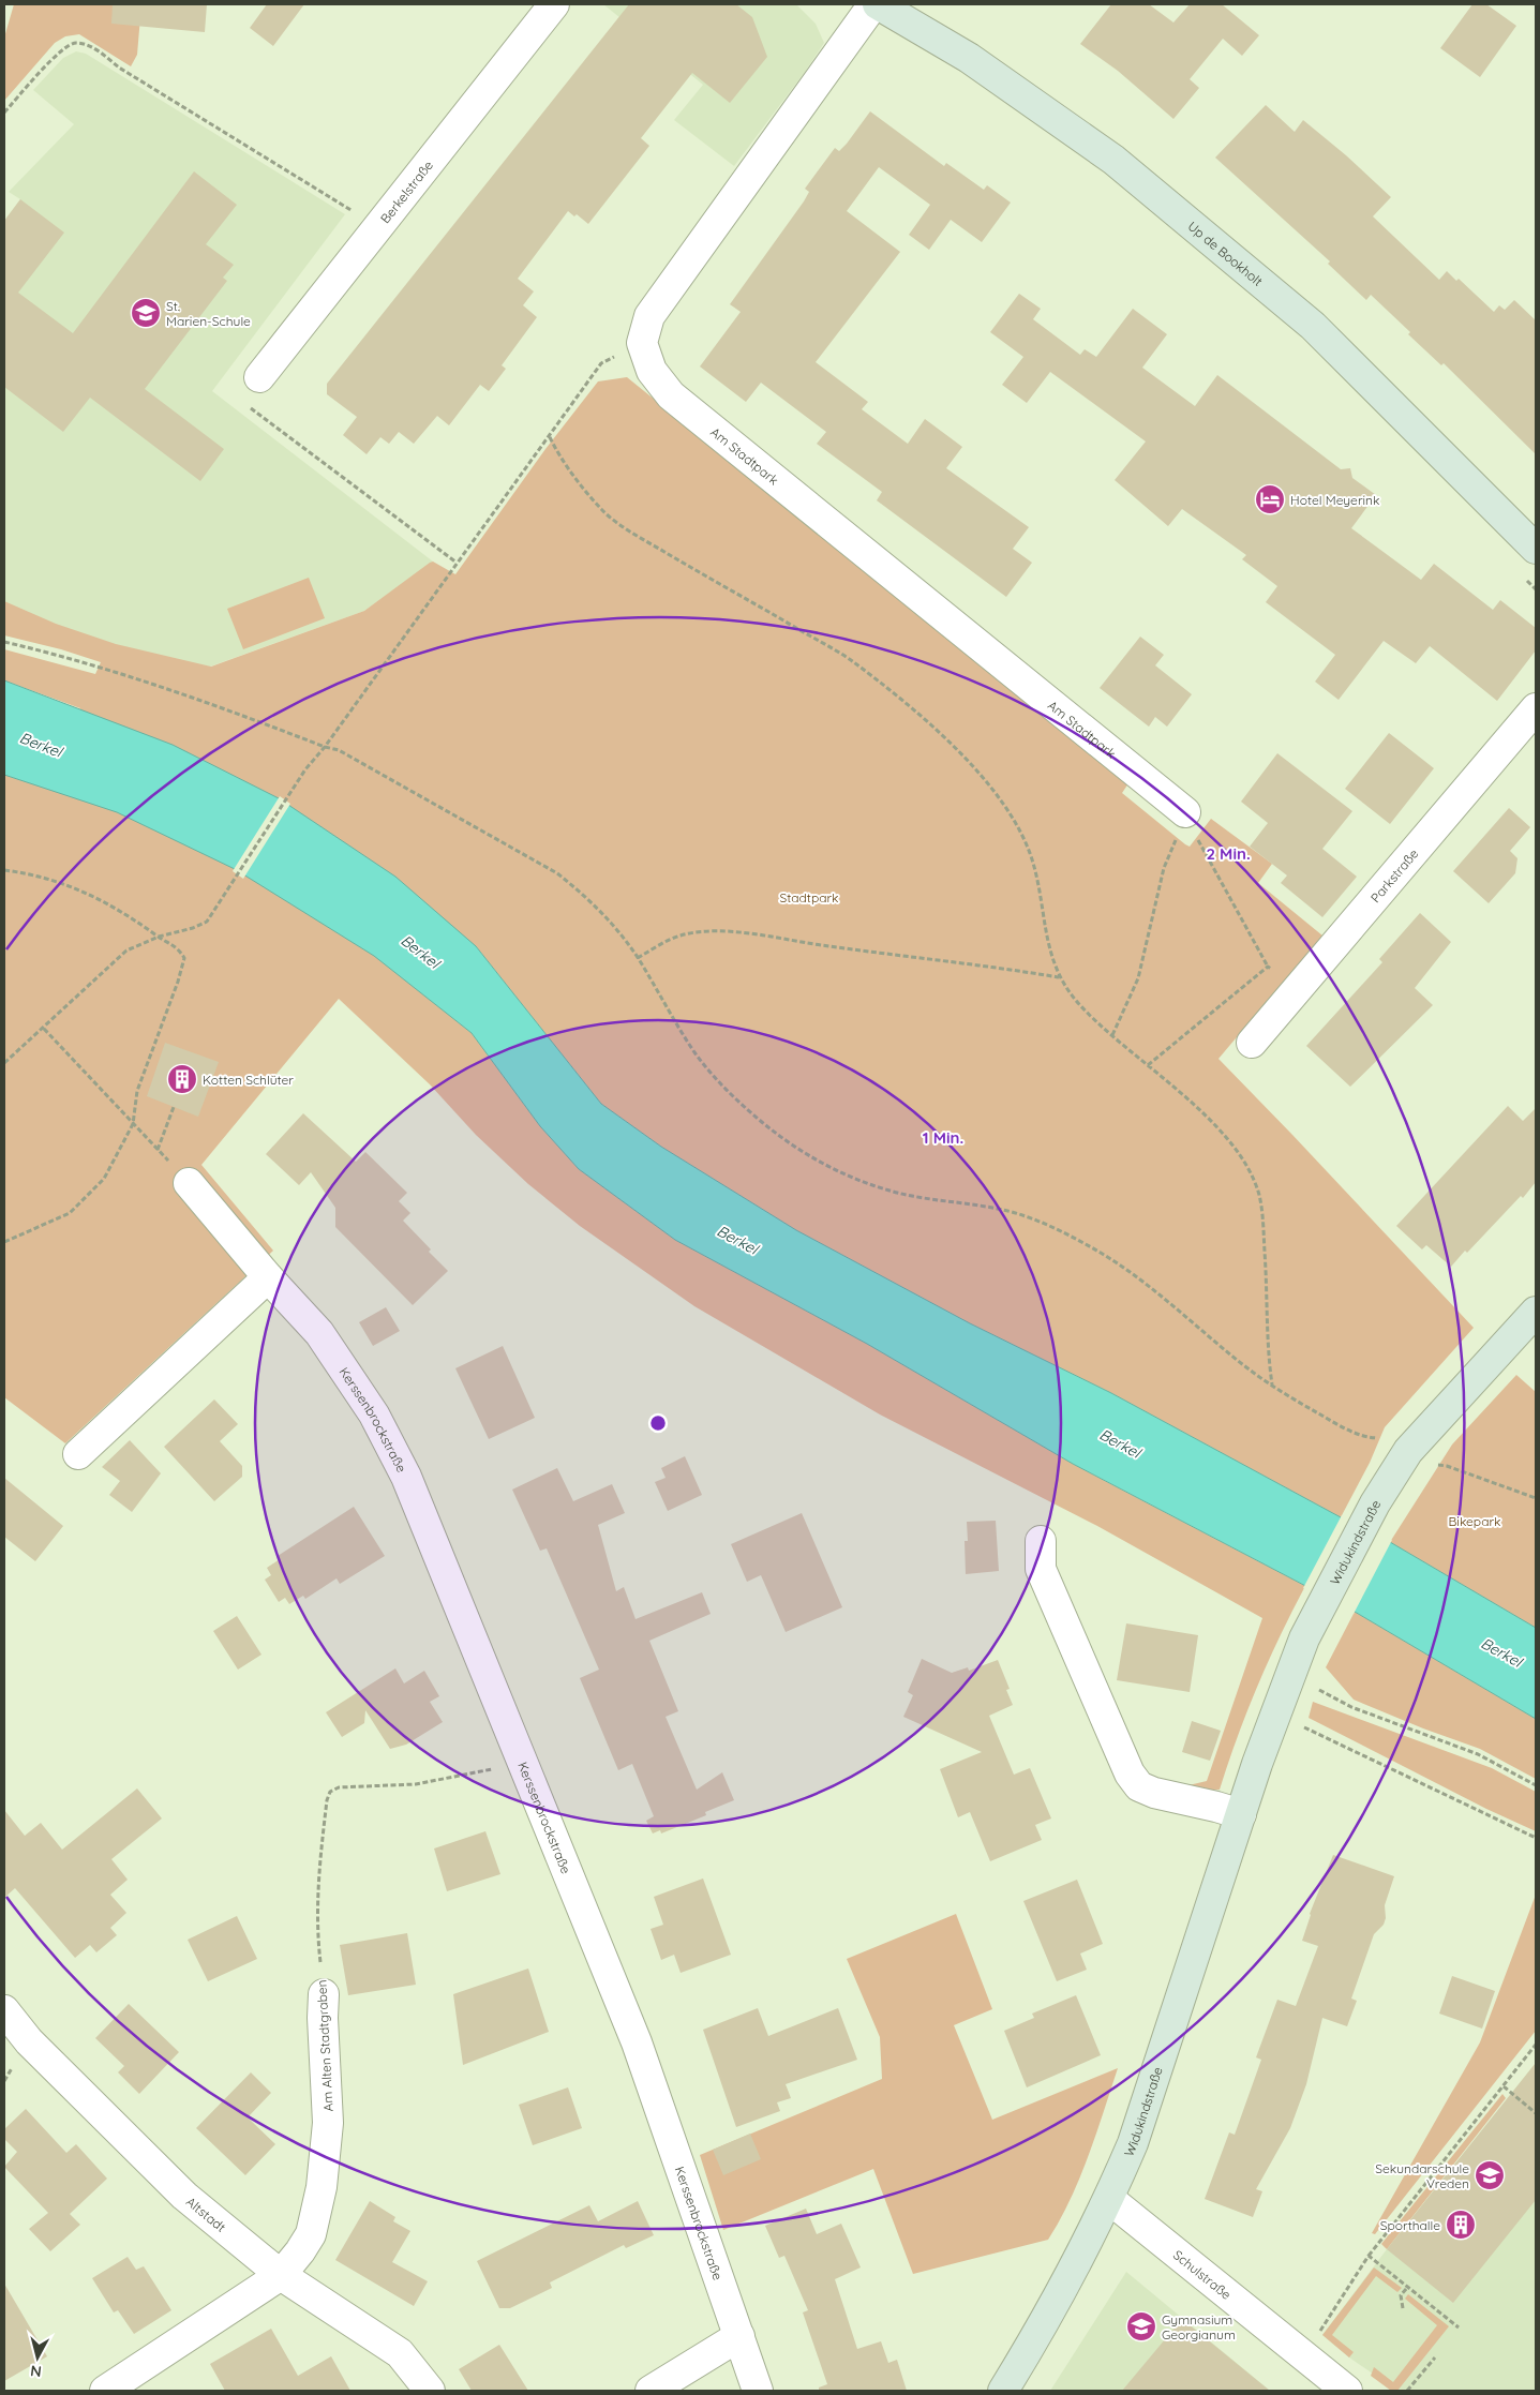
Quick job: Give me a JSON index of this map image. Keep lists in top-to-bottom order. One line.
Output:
{"streets":{"street":["Berkelstraße","Up de Bookholt","Am Stadtpark","Parkstraße","Kerssenbrockstraße","Widukindstraße","Am Alten Stadtgraben","Altstadt","Schulstraße"]},"crossings":[["Kerssenbrockstraße","Am Alten Stadtgraben"],["Widukindstraße","Schulstraße"],["Am Alten Stadtgraben","Altstadt"]],"water":["Berkel"],"parks":["Stadtpark","Bikepark"],"places":{"school or university":["St. Marien-Schule","Sekundarschule Vreden","Gymnasium Georgianum"],"hotel":["Hotel Meyerink"],"building":["Kotten Schlüter","Sporthalle"]},"north":"bottom","rings":["2 Min.","1 Min."]}
